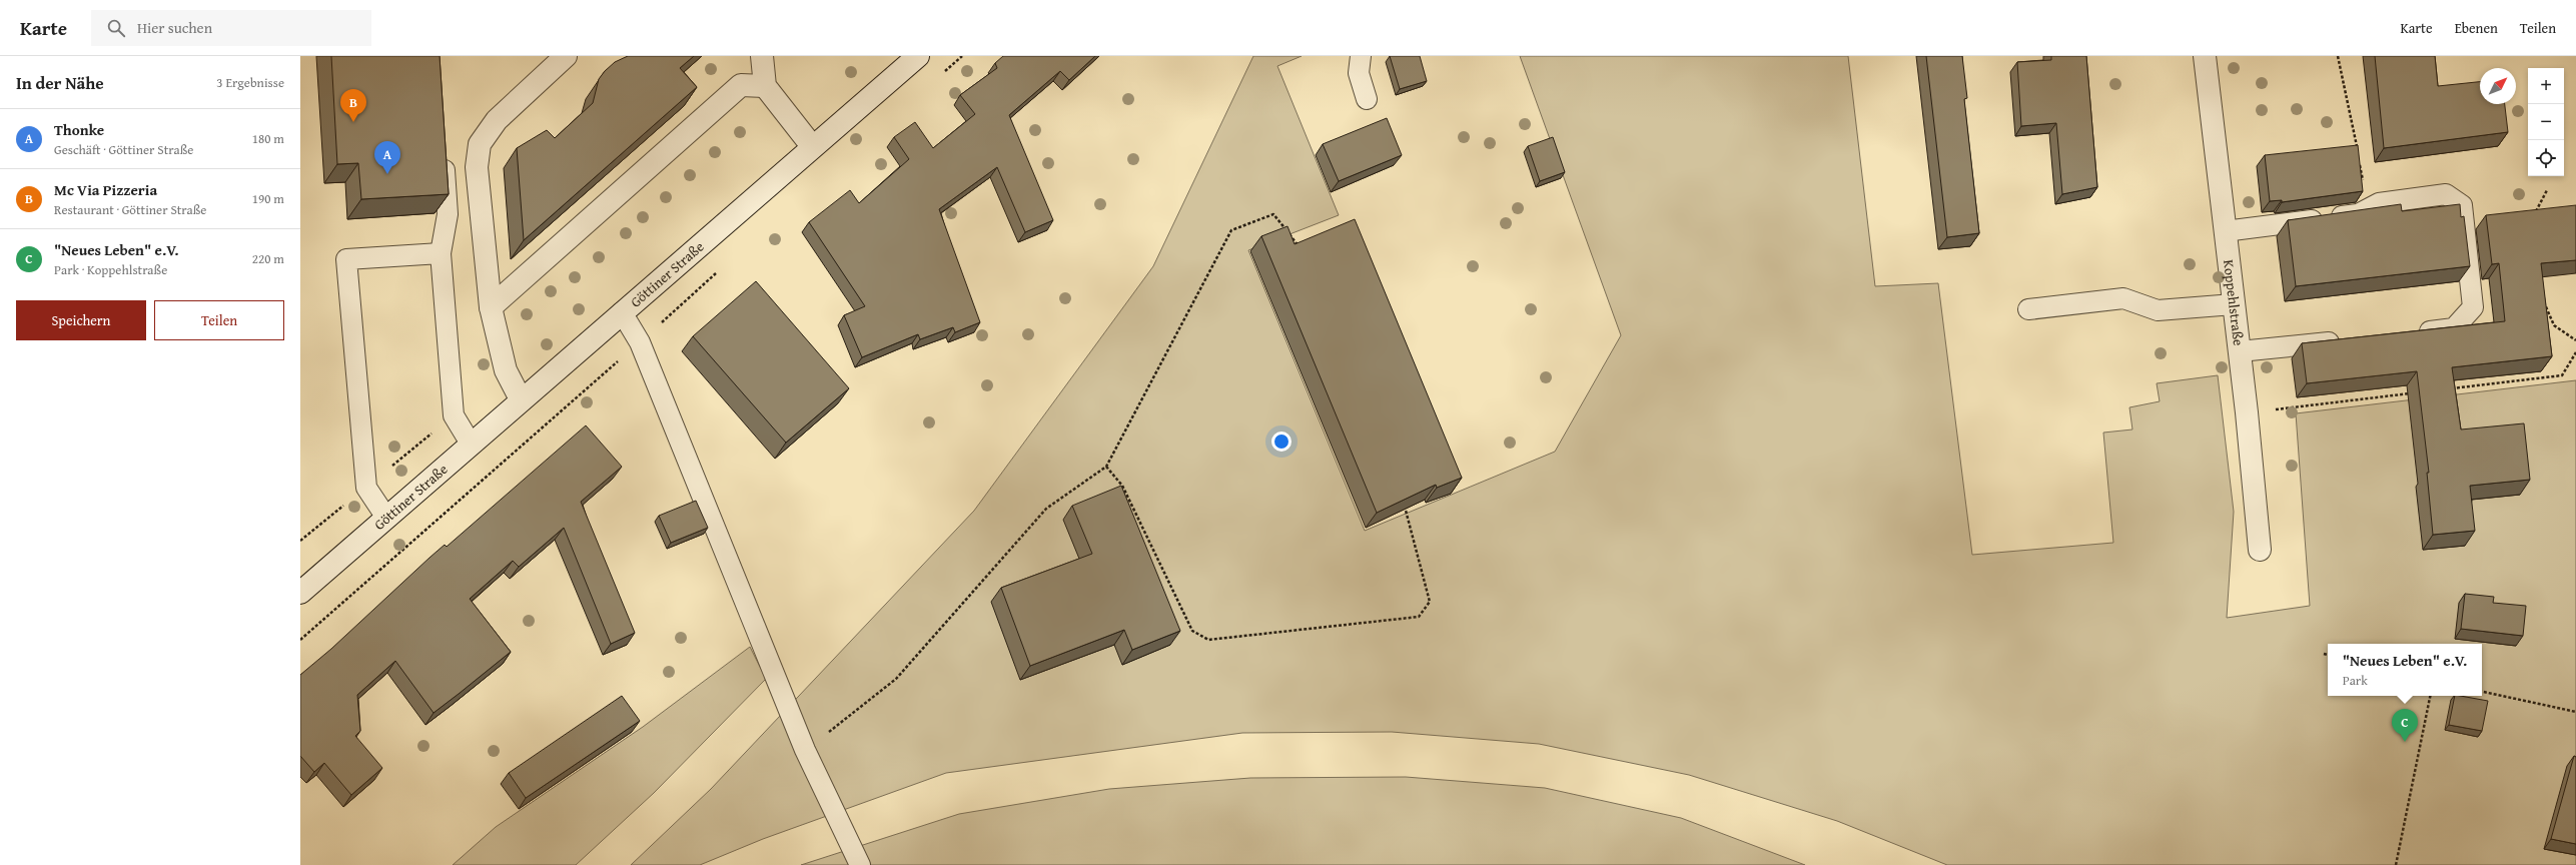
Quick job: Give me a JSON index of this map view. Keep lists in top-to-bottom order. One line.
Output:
{"streets":{"street":["Göttiner Straße","Koppehlstraße"]},"north":"top right","page":{"header":"Karte","search":"Hier suchen","nav":["Karte","Ebenen","Teilen"],"heading":["In der Nähe","3 Ergebnisse"],"map_buttons":["+","−"],"pins":["B","A","C"],"list":[{"mark":"A","name":"Thonke","note":"Geschäft · Göttiner Straße","value":"180 m"},{"mark":"B","name":"Mc Via Pizzeria","note":"Restaurant · Göttiner Straße","value":"190 m"},{"mark":"C","name":"\"Neues Leben\" e.V.","note":"Park · Koppehlstraße","value":"220 m"}],"buttons":["Speichern","Teilen"],"popup":["\"Neues Leben\" e.V.","Park"]}}
